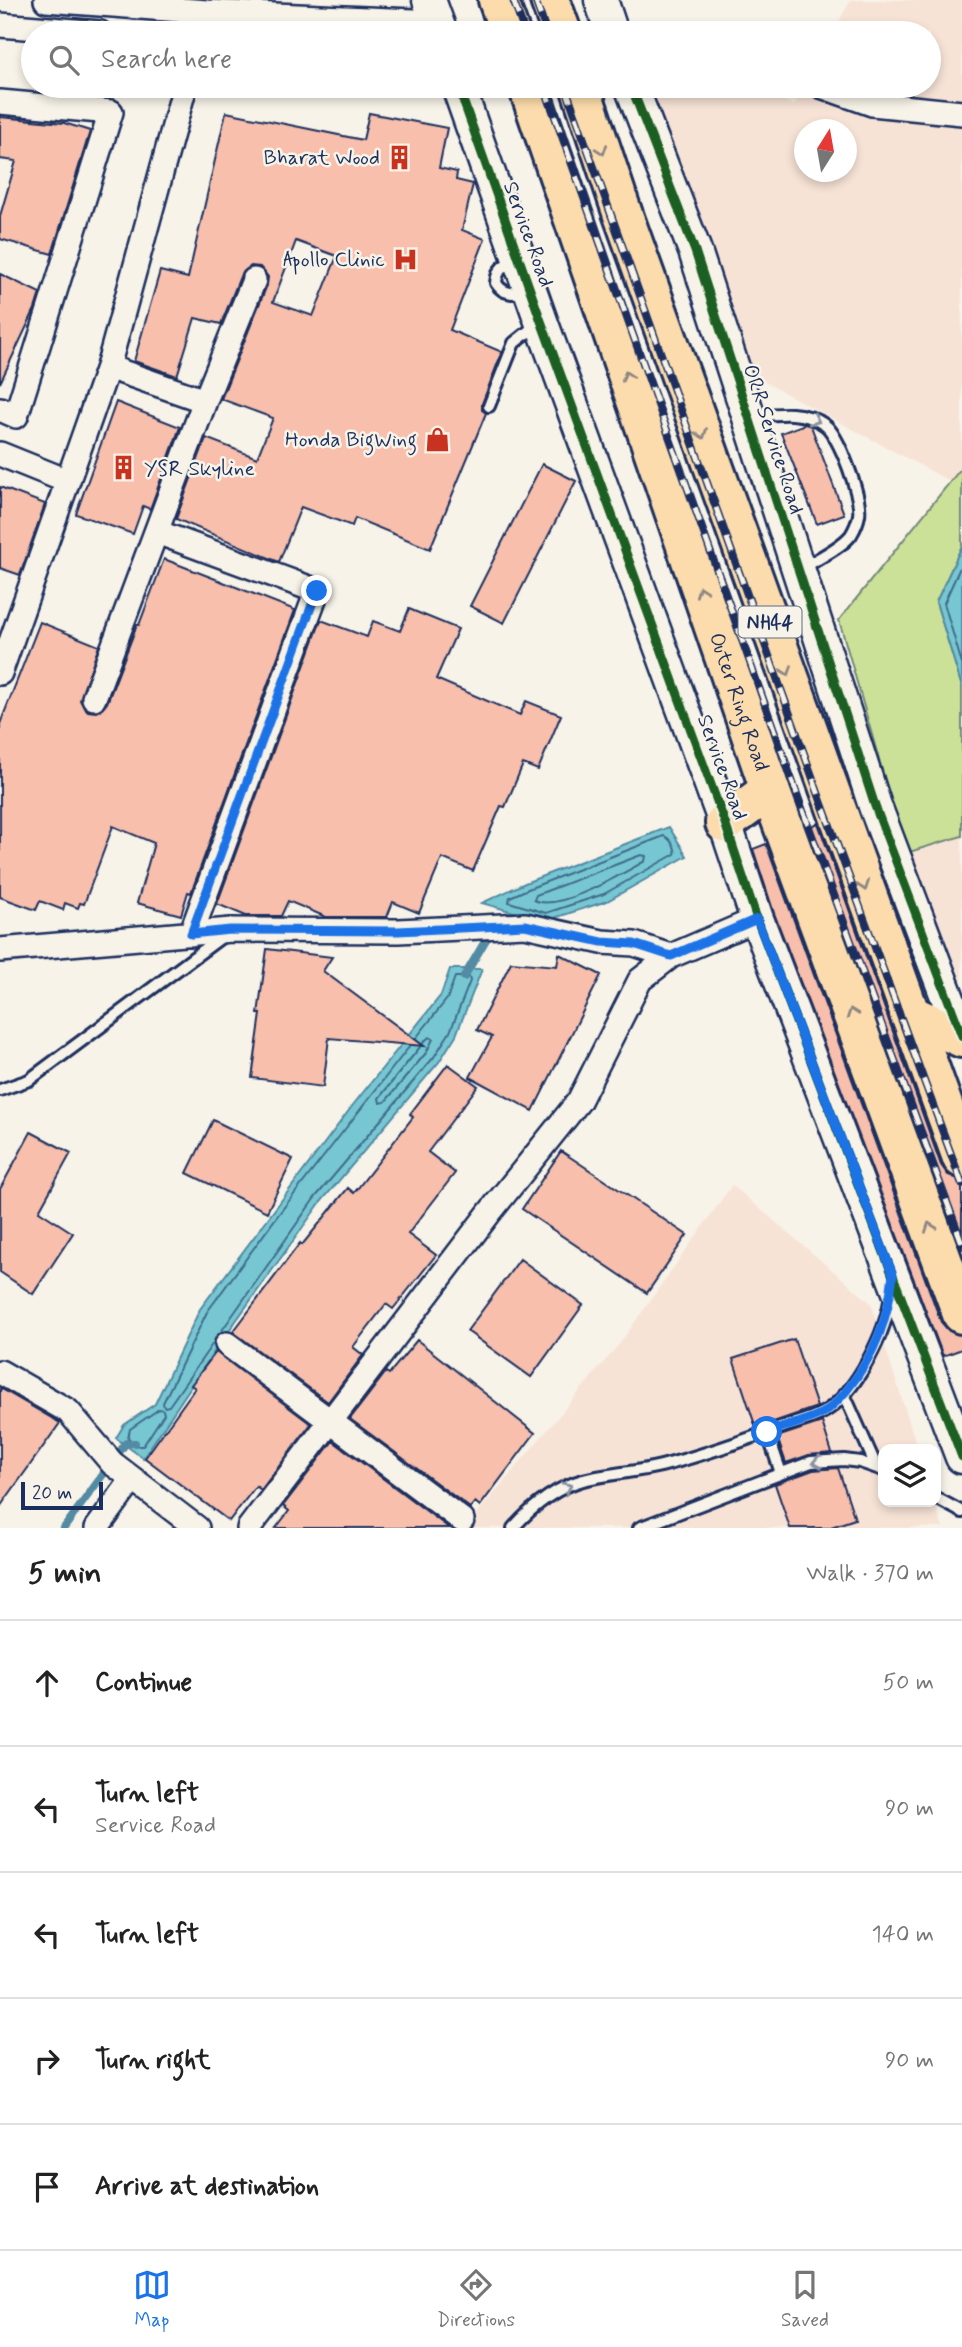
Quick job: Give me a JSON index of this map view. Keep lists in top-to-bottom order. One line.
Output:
{"streets":{"highway":["NH44","Outer Ring Road"],"street":["Service Road","ORR Service Road"]},"places":{"building":["Bharat Wood","YSR Skyline"],"hospital":["Apollo Clinic"],"shop":["Honda BigWing"]},"scale_bar":"20 m","north":"top","page":{"search":"Search here","scale":"20 m","heading":["5 min","Walk · 370 m"],"list":[["Continue","50 m"],["Turn left","Service Road","90 m"],["Turn left","140 m"],["Turn right","90 m"],"Arrive at destination"],"nav":["Map","Directions","Saved"]}}
